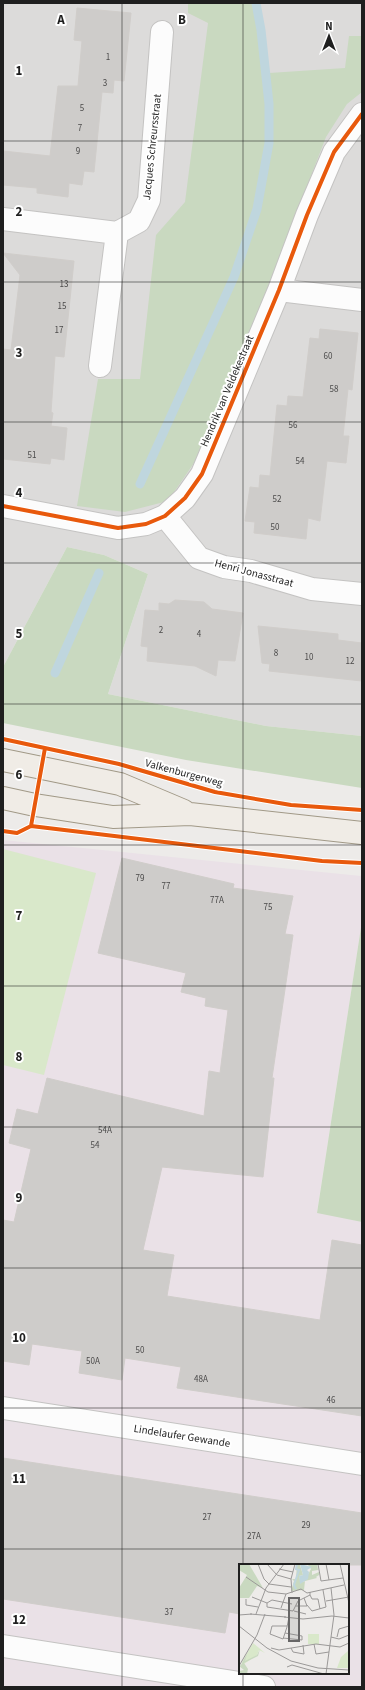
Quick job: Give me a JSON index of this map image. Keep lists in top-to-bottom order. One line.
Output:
{"streets":{"street":["Jacques Schreursstraat","Hendrik van Veldekestraat","Henri Jonasstraat","Lindelaufer Gewande"],"cycle path":["Valkenburgerweg"]},"crossings":[["Hendrik van Veldekestraat","Henri Jonasstraat"]],"house_numbers":["1","3","5","7","9","13","15","17","60","58","56","51","54","52","50","2","4","8","10","12","79","77","77A","75","54A","54","50","50A","48A","46","27","29","27A","37"],"north":"top","grid":{"columns":["A","B"],"rows":["1","2","3","4","5","6","7","8","9","10","11","12"]}}
